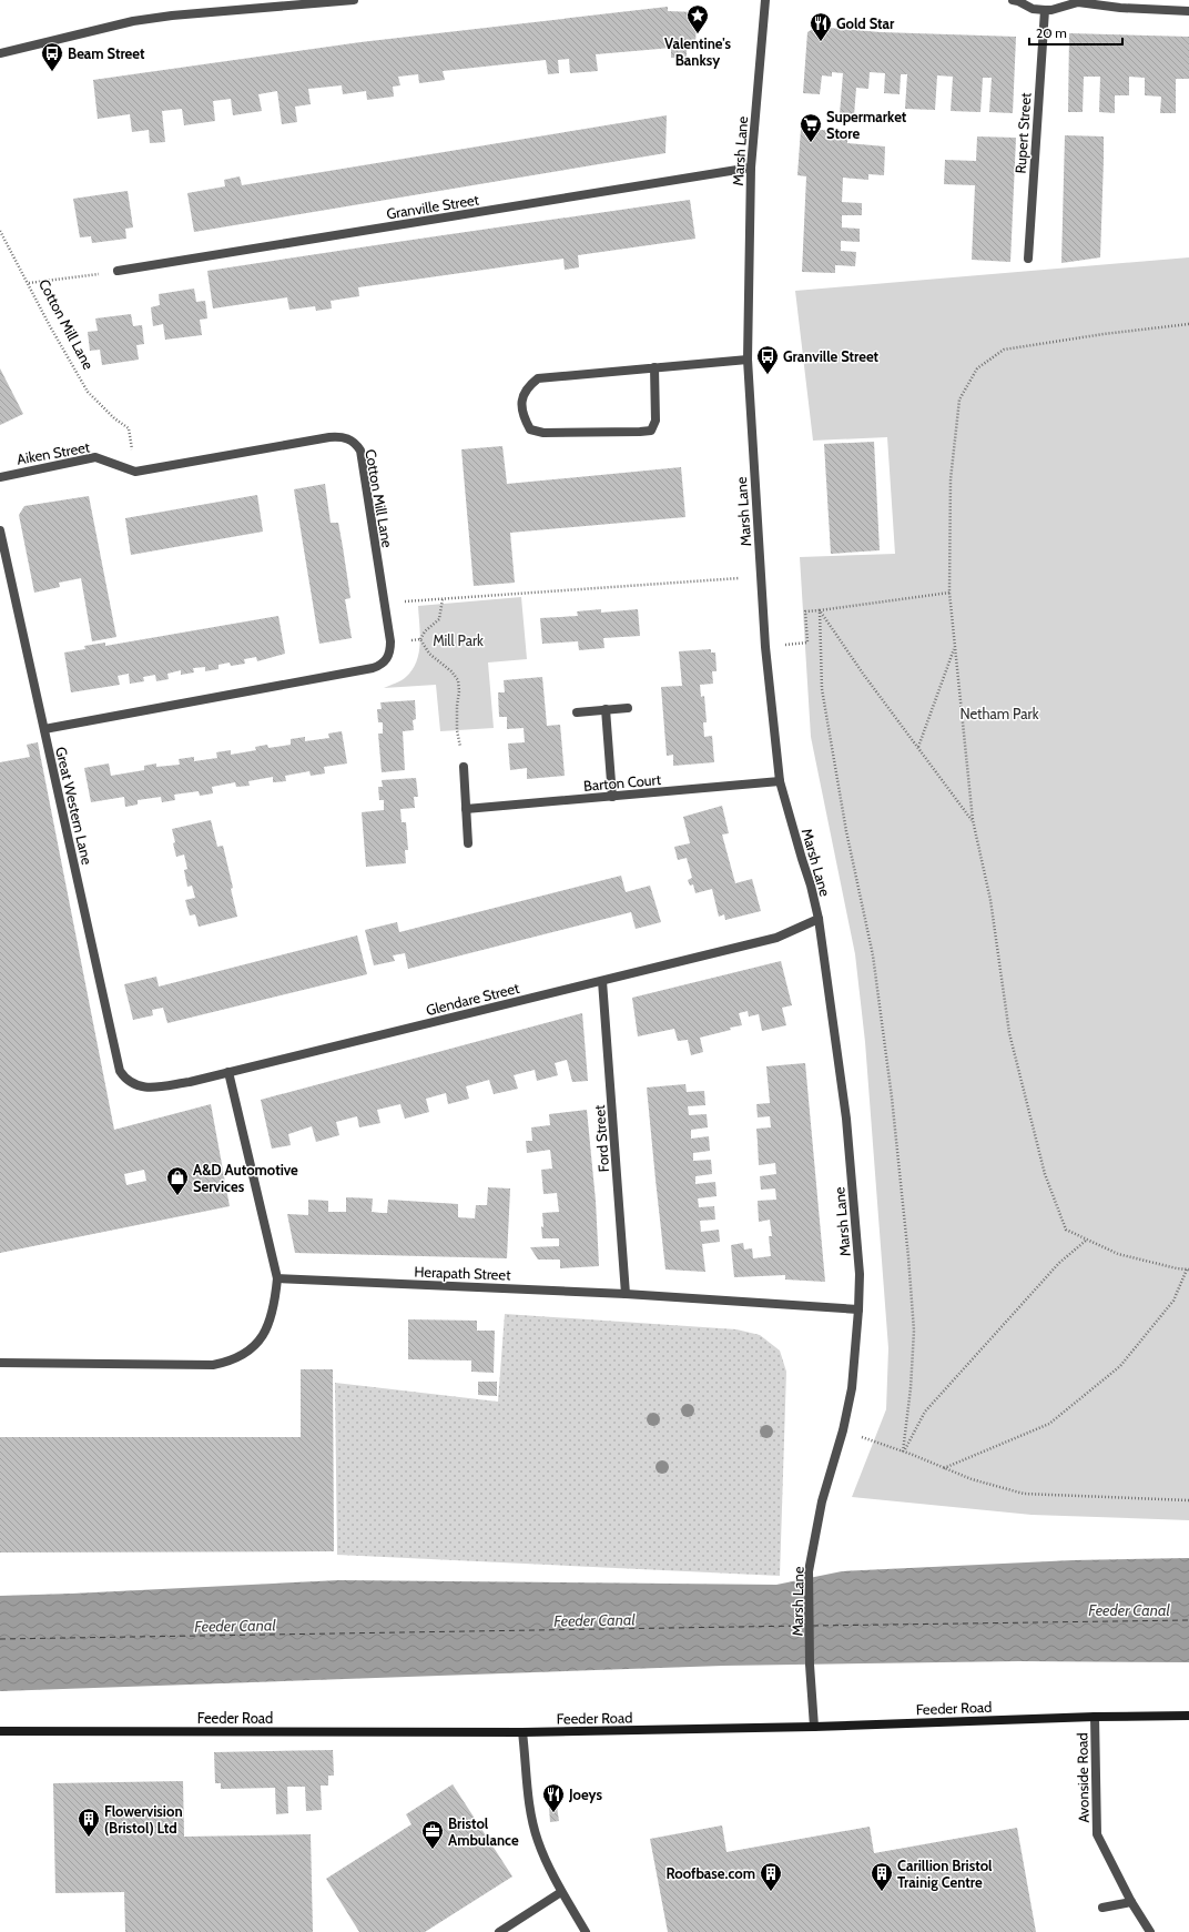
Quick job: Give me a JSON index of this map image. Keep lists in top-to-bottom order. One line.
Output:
{"streets":{"street":["Rupert Street","Marsh Lane","Granville Street","Cotton Mill Lane","Aiken Street","Barton Court","Great Western Lane","Glendare Street","Ford Street","Herapath Street","Feeder Road","Avonside Road"]},"crossings":[["Marsh Lane","Granville Street"],["Marsh Lane","Barton Court"],["Marsh Lane","Glendare Street"],["Marsh Lane","Herapath Street"],["Marsh Lane","Feeder Road"],["Cotton Mill Lane","Aiken Street"],["Cotton Mill Lane","Great Western Lane"],["Great Western Lane","Glendare Street"],["Glendare Street","Ford Street"],["Ford Street","Herapath Street"],["Feeder Road","Avonside Road"]],"water":["Feeder Canal"],"parks":["Mill Park","Netham Park"],"places":{"place":["Valentine's Banksy"],"restaurant":["Gold Star","Joeys"],"bus stop":["Beam Street","Granville Street"],"supermarket":["Supermarket Store"],"shop":["A&D Automotive Services"],"building":["Flowervision (Bristol) Ltd","Roofbase.com","Carillion Bristol Trainig Centre"],"office":["Bristol Ambulance"]},"scale_bar":"20 m"}
